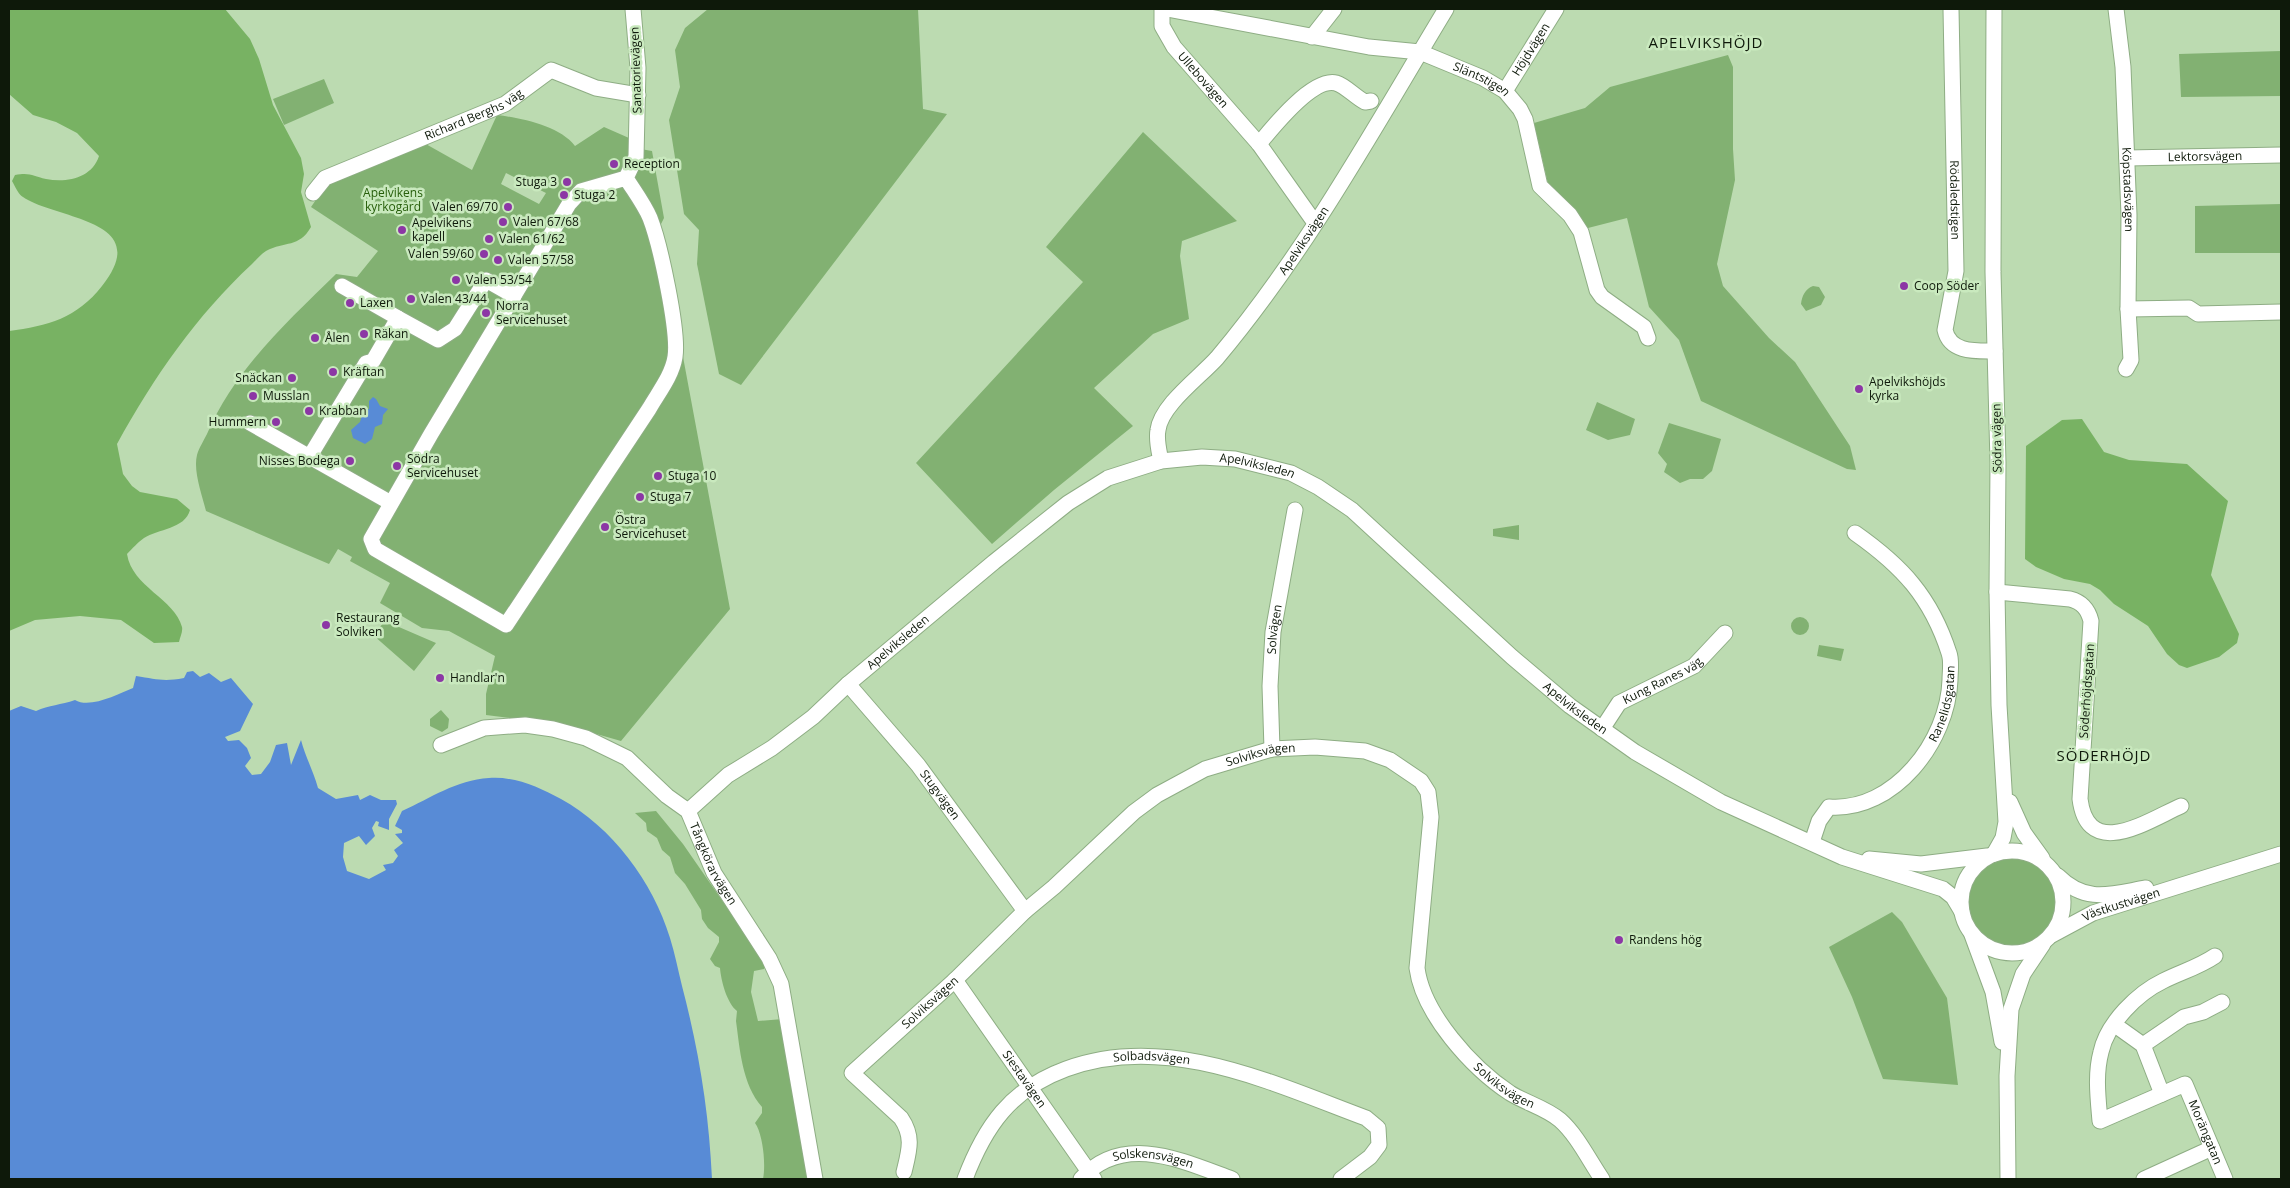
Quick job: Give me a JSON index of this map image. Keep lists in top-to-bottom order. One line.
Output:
{"streets":{"street":["Höjdvägen","Sanatorievägen","Ullebovägen","Släntstigen","Richard Berghs väg","Lektorsvägen","Köpstadsvägen","Rödaledstigen","Apelviksvägen","Södra vägen","Apelviksleden","Solvägen","Kung Ranes väg","Söderhöjdsgatan","Ranelidsgatan","Solviksvägen","Stugvägen","Tångkörarvägen","Västkustvägen","Solbadsvägen","Siestavägen","Morängatan","Solskensvägen"]},"crossings":[["Höjdvägen","Släntstigen"],["Sanatorievägen","Richard Berghs väg"],["Ullebovägen","Apelviksvägen"],["Släntstigen","Apelviksvägen"],["Lektorsvägen","Köpstadsvägen"],["Rödaledstigen","Södra vägen"],["Apelviksvägen","Apelviksleden"],["Södra vägen","Apelviksleden"],["Södra vägen","Söderhöjdsgatan"],["Södra vägen","Västkustvägen"],["Apelviksleden","Kung Ranes väg"],["Apelviksleden","Ranelidsgatan"],["Apelviksleden","Stugvägen"],["Apelviksleden","Tångkörarvägen"],["Apelviksleden","Västkustvägen"],["Solvägen","Solviksvägen"],["Solviksvägen","Stugvägen"],["Solviksvägen","Siestavägen"],["Solbadsvägen","Siestavägen"],["Siestavägen","Solskensvägen"]],"districts":["APELVIKSHÖJD","SÖDERHÖJD"],"parks":["Apelvikens kyrkogård"],"places":["Reception","Stuga 3","Stuga 2","Valen 69/70","Valen 67/68","Apelvikens kapell","Valen 61/62","Valen 59/60","Valen 57/58","Valen 53/54","Coop Söder","Valen 43/44","Laxen","Norra Servicehuset","Räkan","Ålen","Kräftan","Snäckan","Apelvikshöjds kyrka","Musslan","Krabban","Hummern","Nisses Bodega","Södra Servicehuset","Stuga 10","Stuga 7","Östra Servicehuset","Restaurang Solviken","Handlar'n","Randens hög"]}
